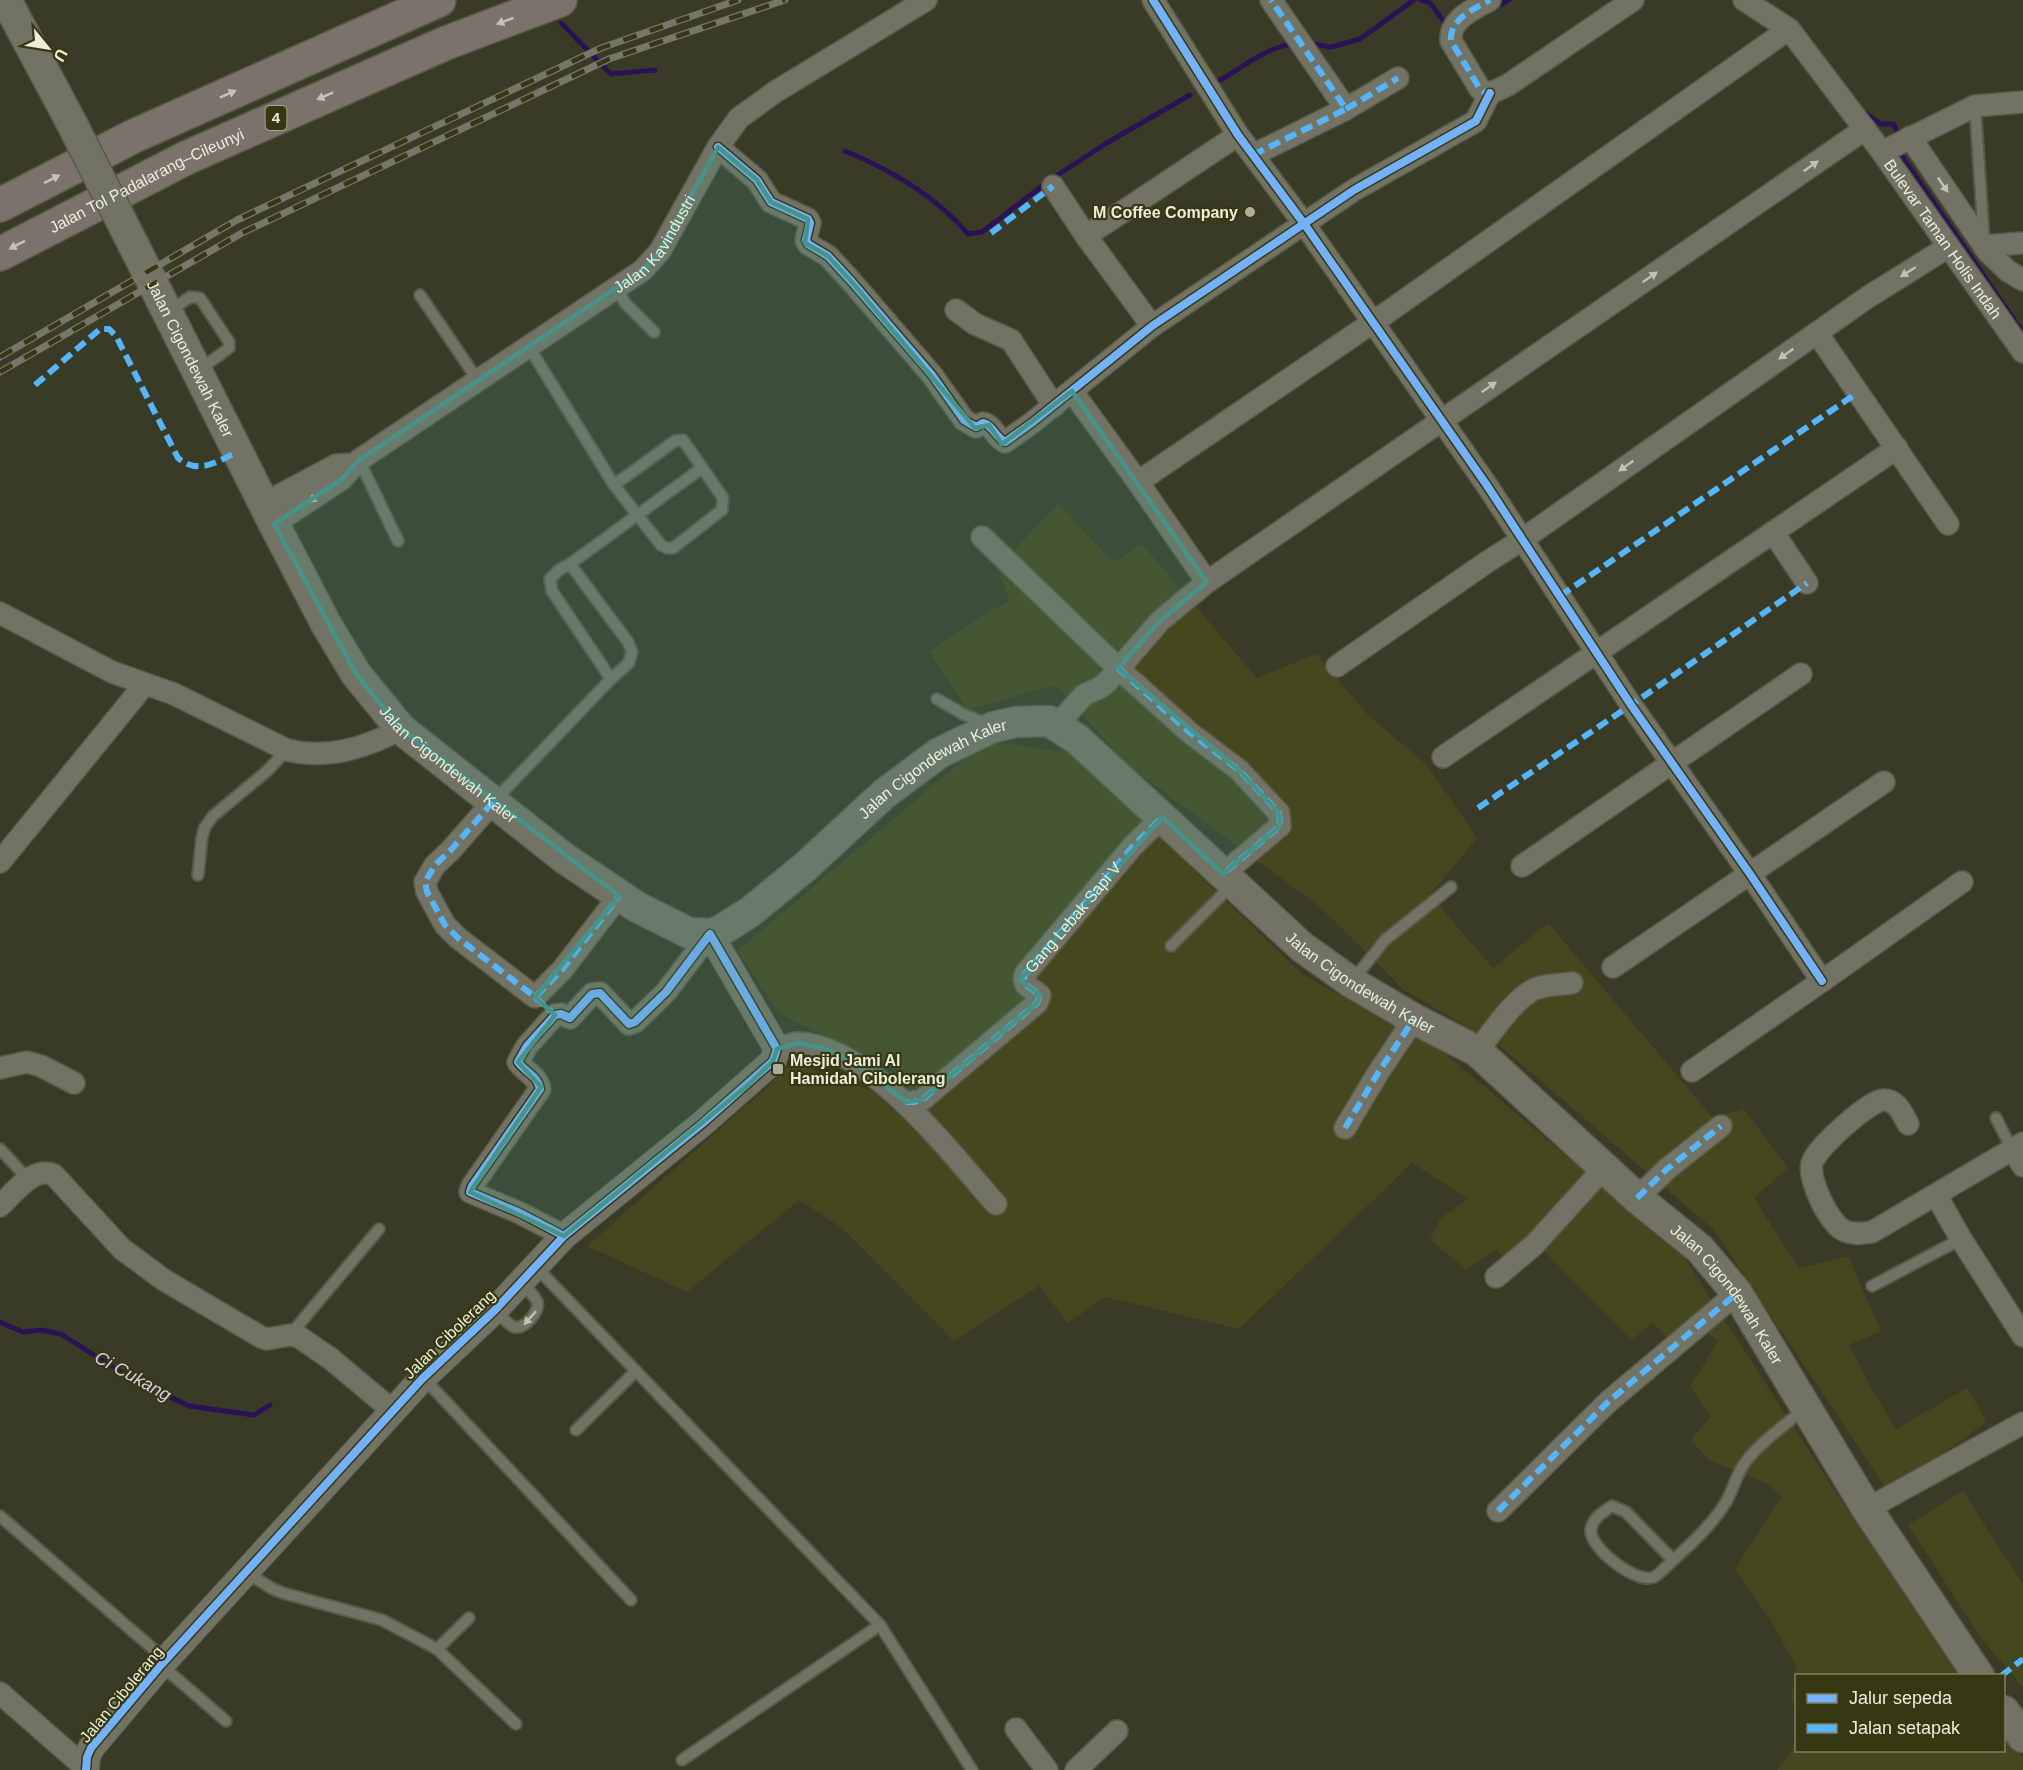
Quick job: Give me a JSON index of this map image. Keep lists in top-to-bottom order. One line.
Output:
{"streets":{"highway":["4","Jalan Tol Padalarang–Cileunyi"],"main road":["Jalan Cigondewah Kaler"],"street":["Bulevar Taman Holis Indah","Jalan Kavindustri","Gang Lebak Sapi V","Jalan Cibolerang"]},"crossings":[["Jalan Kavindustri","Jalan Cigondewah Kaler"],["Jalan Cigondewah Kaler","Gang Lebak Sapi V"]],"water":["Ci Cukang"],"places":{"other":["M Coffee Company"],"transit":["Mesjid Jami Al Hamidah Cibolerang"]},"legend":["Jalur sepeda","Jalan setapak"],"north":"bottom right"}
